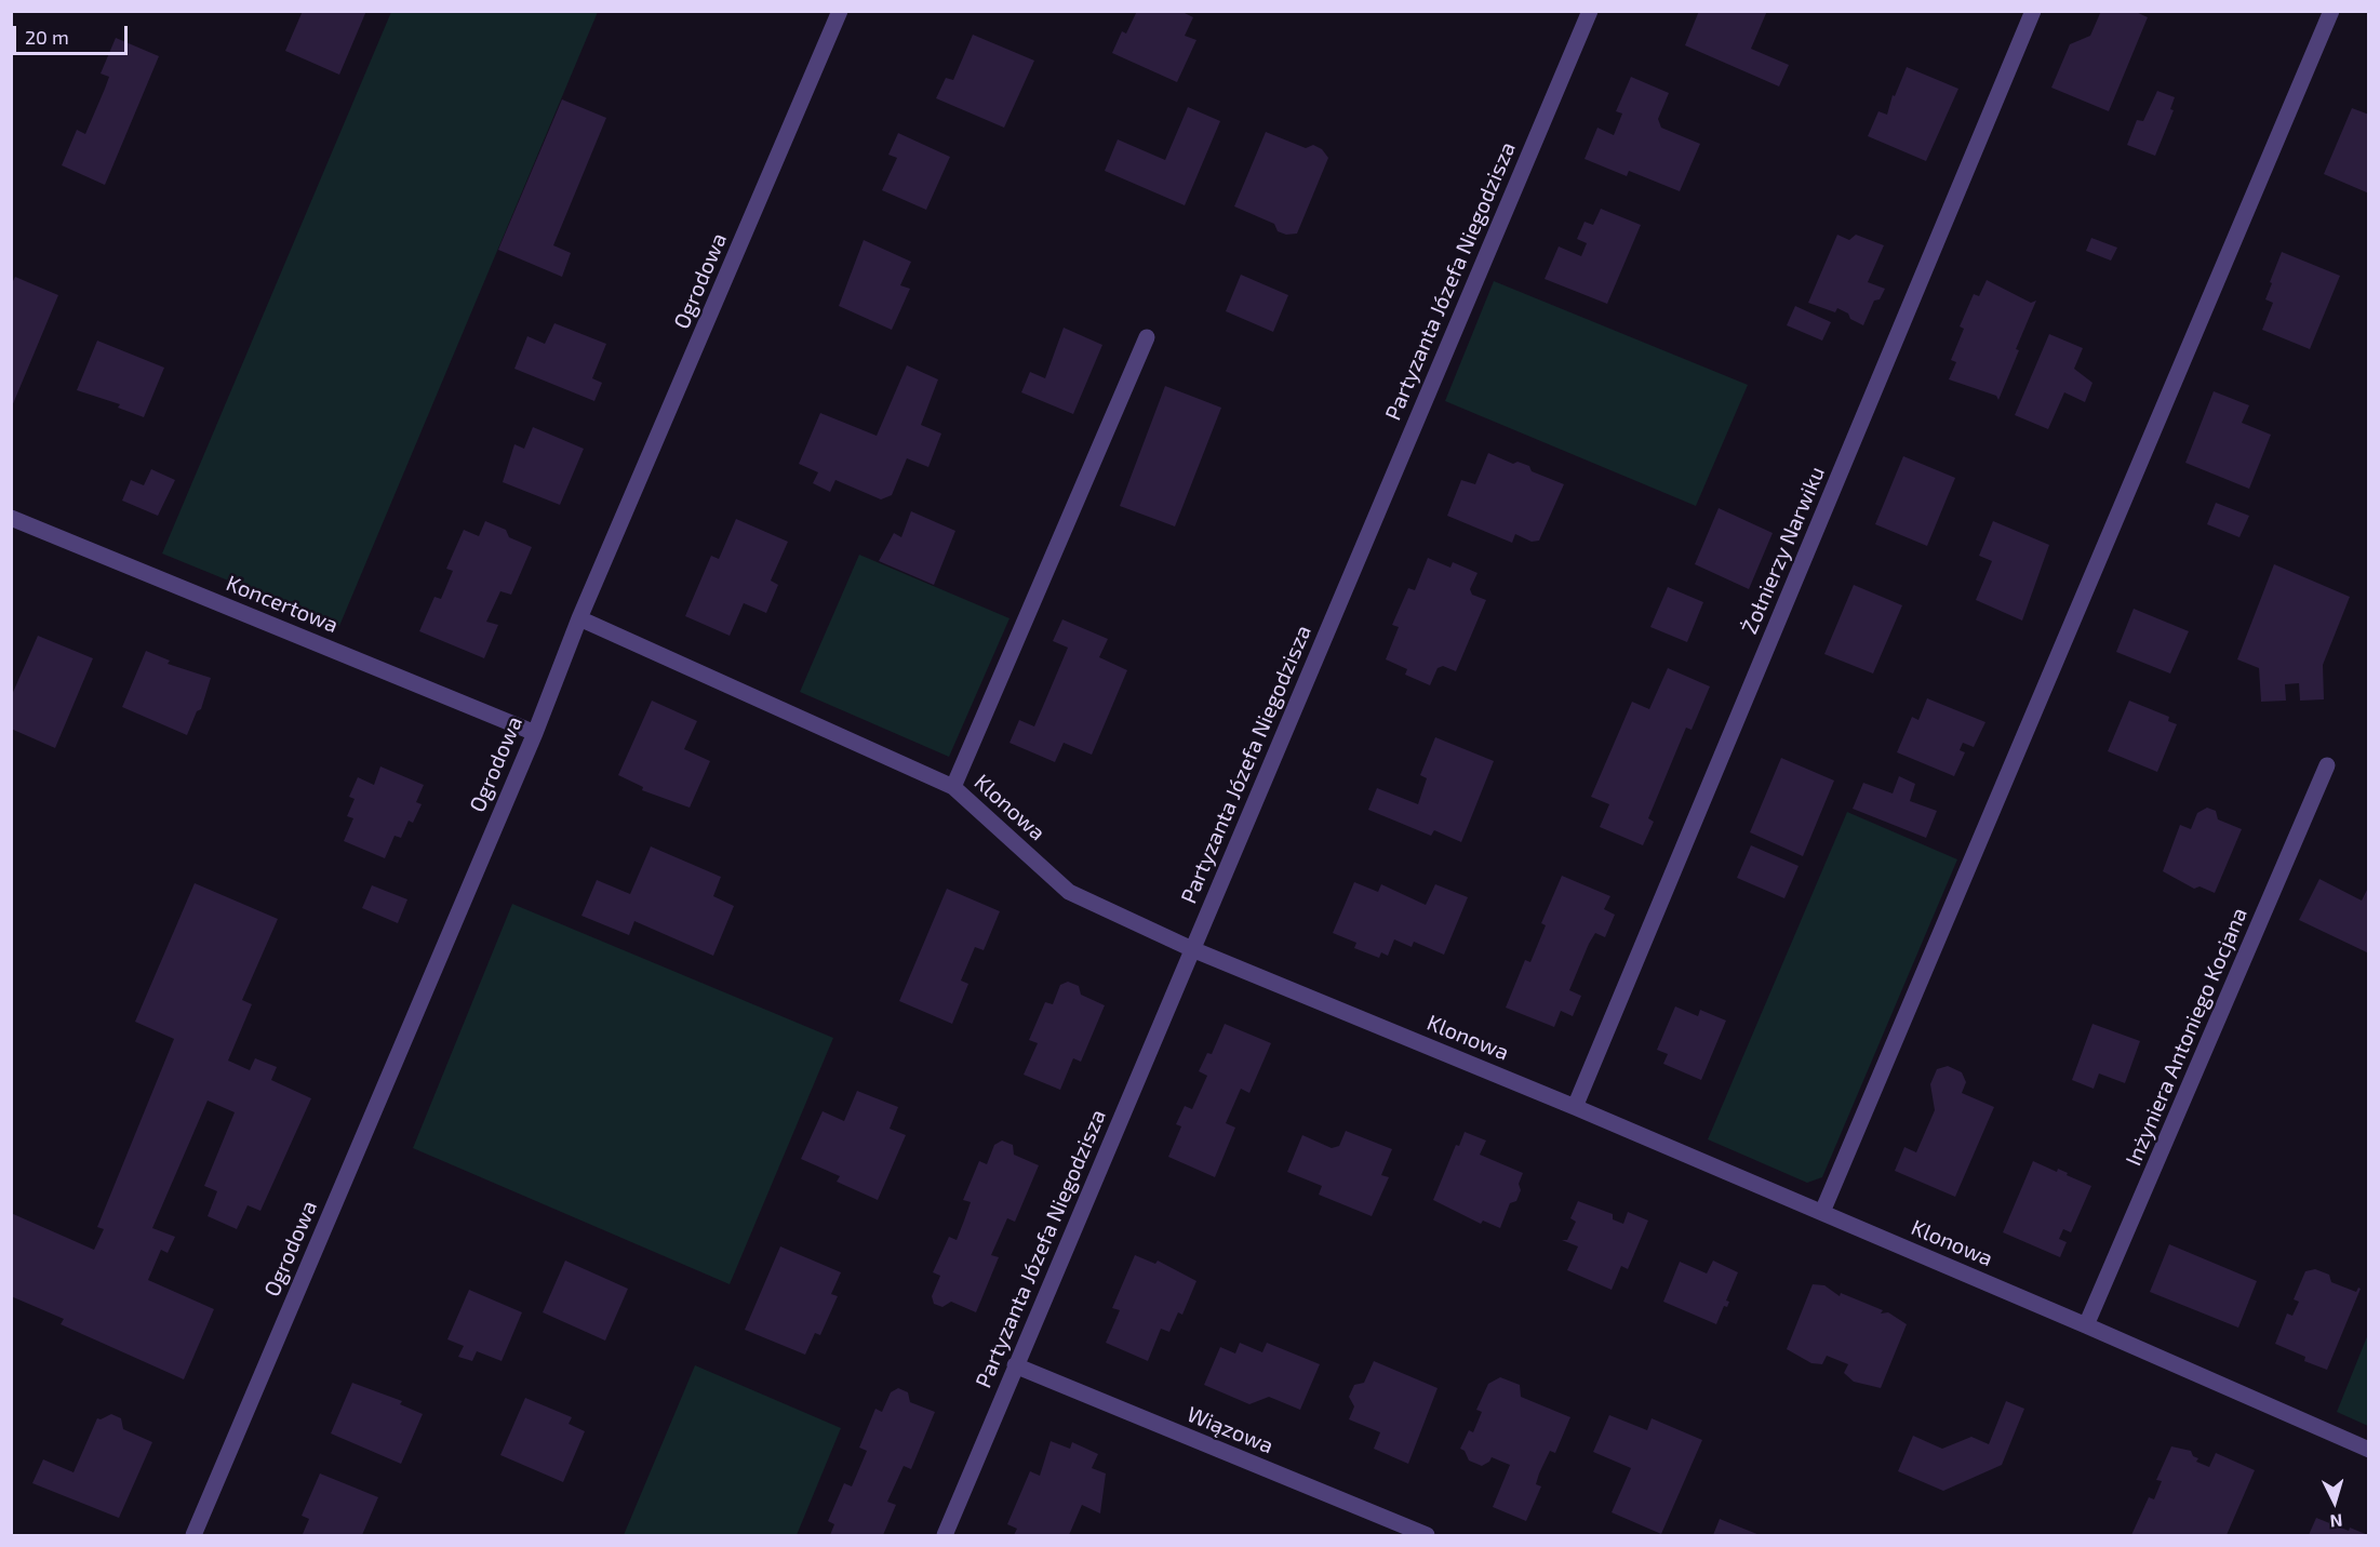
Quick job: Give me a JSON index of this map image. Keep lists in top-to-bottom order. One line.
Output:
{"streets":{"street":["Ogrodowa","Partyzanta Józefa Niegodzisza","Żołnierzy Narwiku","Koncertowa","Klonowa","Inżyniera Antoniego Kocjana","Wiązowa"]},"crossings":[["Ogrodowa","Koncertowa"],["Ogrodowa","Klonowa"],["Partyzanta Józefa Niegodzisza","Klonowa"],["Partyzanta Józefa Niegodzisza","Wiązowa"],["Żołnierzy Narwiku","Klonowa"],["Klonowa","Inżyniera Antoniego Kocjana"]],"scale_bar":"20 m","north":"bottom"}
